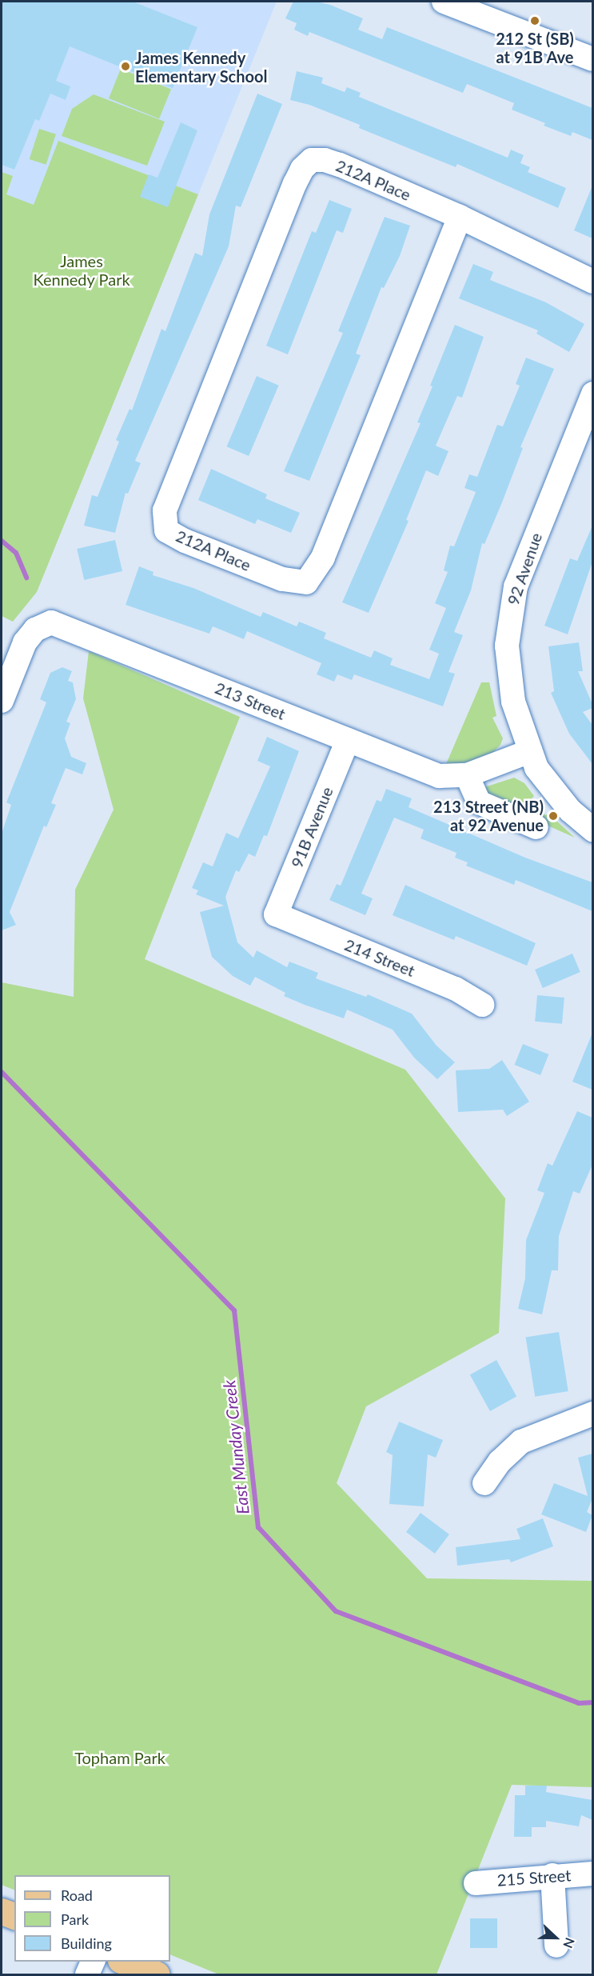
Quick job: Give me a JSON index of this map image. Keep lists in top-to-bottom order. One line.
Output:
{"streets":{"street":["212A Place","92 Avenue","213 Street","91B Avenue","214 Street","215 Street"]},"crossings":[["92 Avenue","213 Street"],["213 Street","91B Avenue"],["91B Avenue","214 Street"]],"water":["East Munday Creek"],"parks":["James Kennedy Park","Topham Park"],"places":["212 St (SB) at 91B Ave","James Kennedy Elementary School","213 Street (NB) at 92 Avenue"],"legend":["Road","Park","Building"],"north":"right"}
